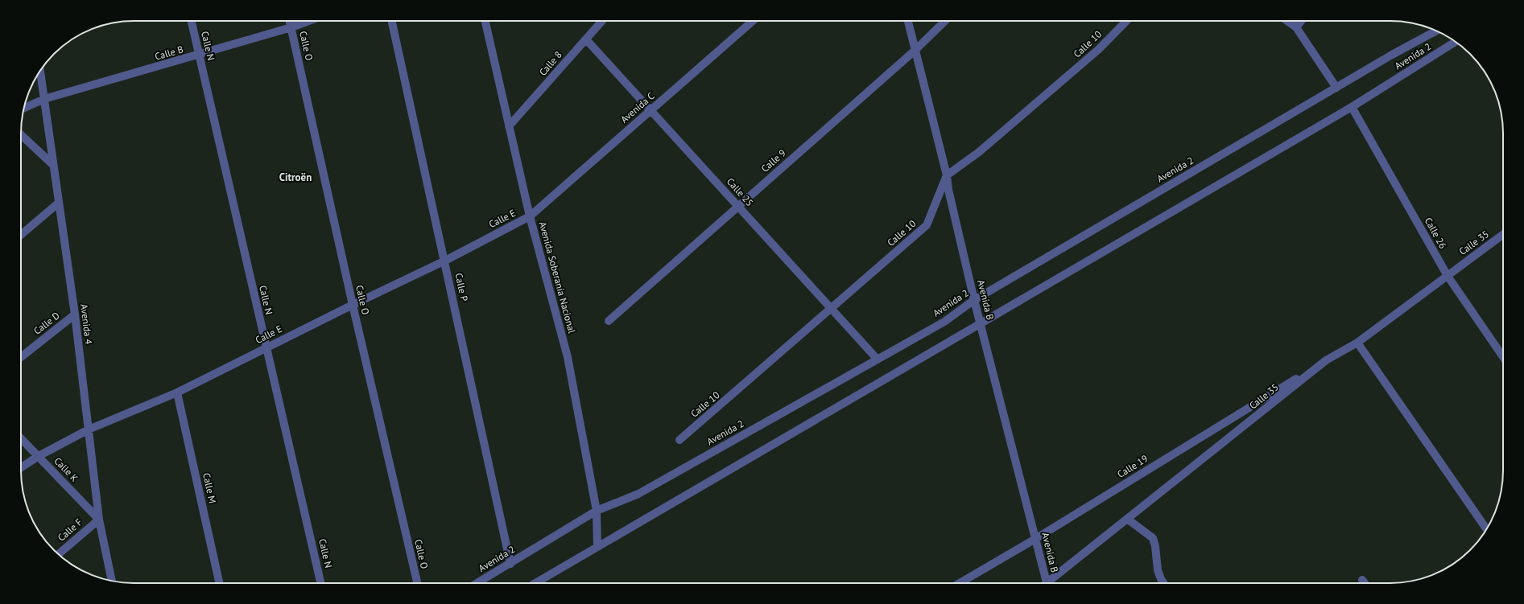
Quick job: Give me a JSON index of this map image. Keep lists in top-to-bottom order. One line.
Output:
{"streets":{"street":["Calle 10","Calle N","Calle O","Calle B","Avenida 2","Calle 8","Avenida C","Calle 9","Calle 25","Calle E","Calle 26","Calle 35","Avenida Soberanía Nacional","Calle P","Avenida B","Calle D","Avenida 4","Calle 19","Calle K","Calle M","Calle F"]},"crossings":[["Calle 10","Calle 25"],["Calle 10","Avenida B"],["Calle N","Calle B"],["Calle N","Calle E"],["Calle O","Calle B"],["Calle O","Calle E"],["Calle B","Avenida 4"],["Avenida 2","Calle 25"],["Avenida 2","Calle 26"],["Avenida 2","Avenida Soberanía Nacional"],["Avenida 2","Calle P"],["Avenida 2","Avenida B"],["Calle 8","Calle 25"],["Calle 8","Avenida Soberanía Nacional"],["Avenida C","Calle 25"],["Avenida C","Calle E"],["Avenida C","Avenida Soberanía Nacional"],["Calle 9","Calle 25"],["Calle 9","Avenida B"],["Calle E","Avenida Soberanía Nacional"],["Calle E","Calle P"],["Calle E","Avenida 4"],["Calle E","Calle K"],["Calle E","Calle M"],["Calle 26","Calle 35"],["Calle 35","Calle 19"],["Avenida B","Calle 19"],["Calle D","Avenida 4"],["Avenida 4","Calle K"],["Avenida 4","Calle F"],["Calle K","Calle F"]],"districts":["Citroën"]}
